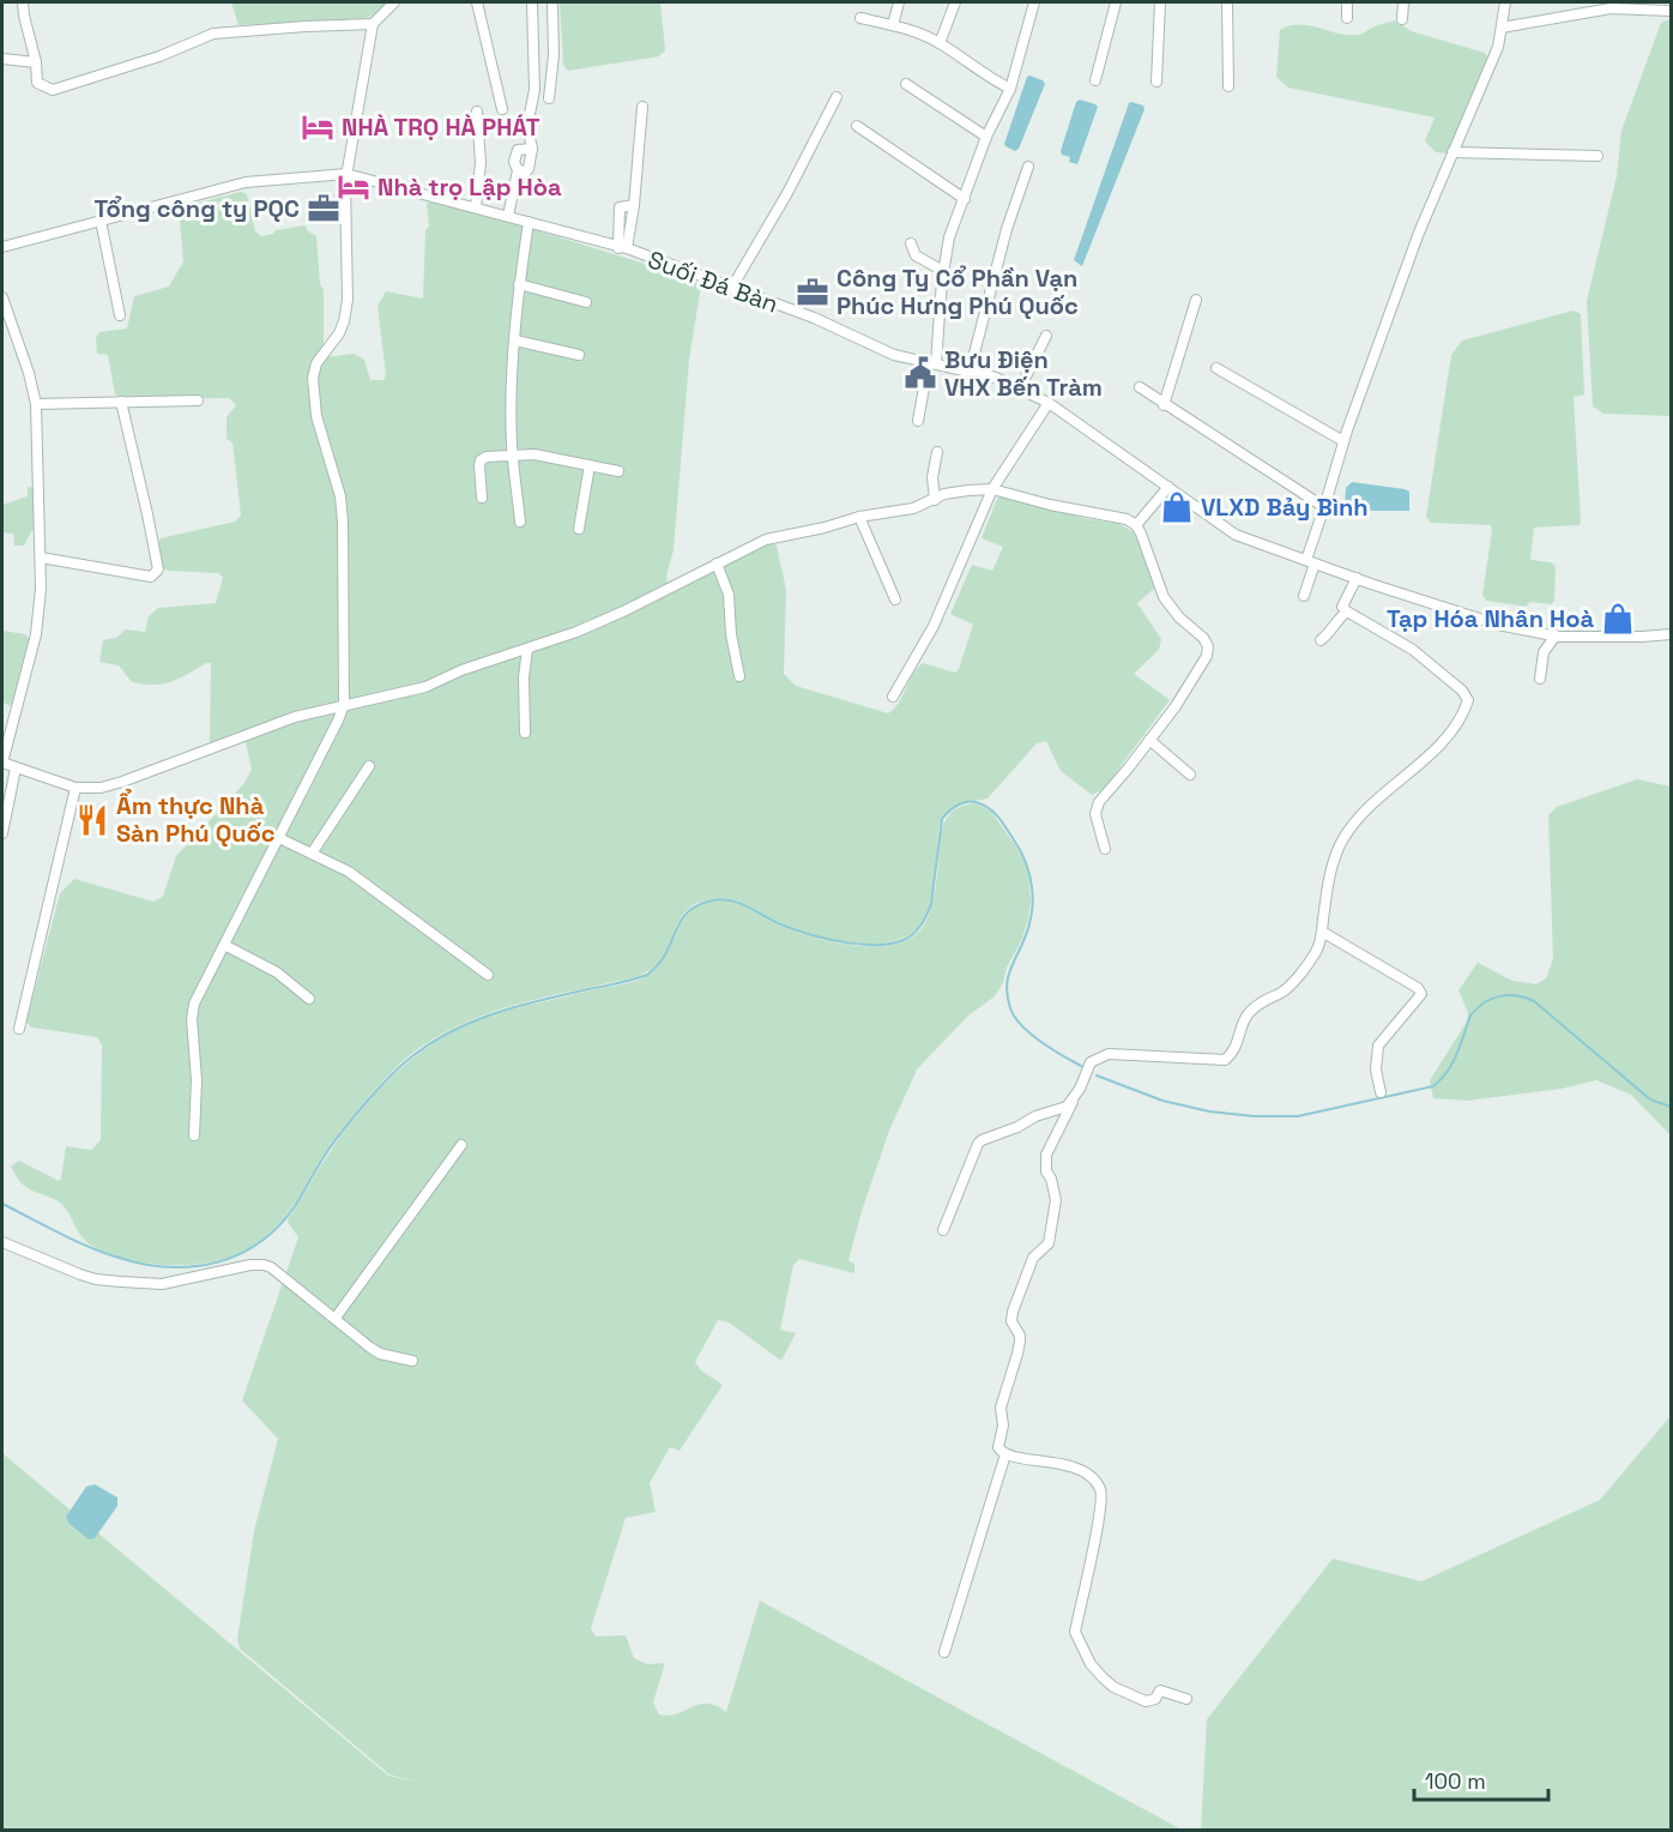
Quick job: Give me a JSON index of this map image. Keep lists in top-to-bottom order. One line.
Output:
{"streets":{"street":["Suối Đá Bàn"]},"places":{"hotel":["NHÀ TRỌ HÀ PHÁT","Nhà trọ Lập Hòa"],"office":["Tổng công ty PQC","Công Ty Cổ Phần Vạn Phúc Hưng Phú Quốc"],"public building":["Bưu Điện VHX Bến Tràm"],"shop":["VLXD Bảy Bình","Tạp Hóa Nhân Hoà"],"restaurant":["Ẩm thực Nhà Sàn Phú Quốc"]},"scale_bar":"100 m"}
